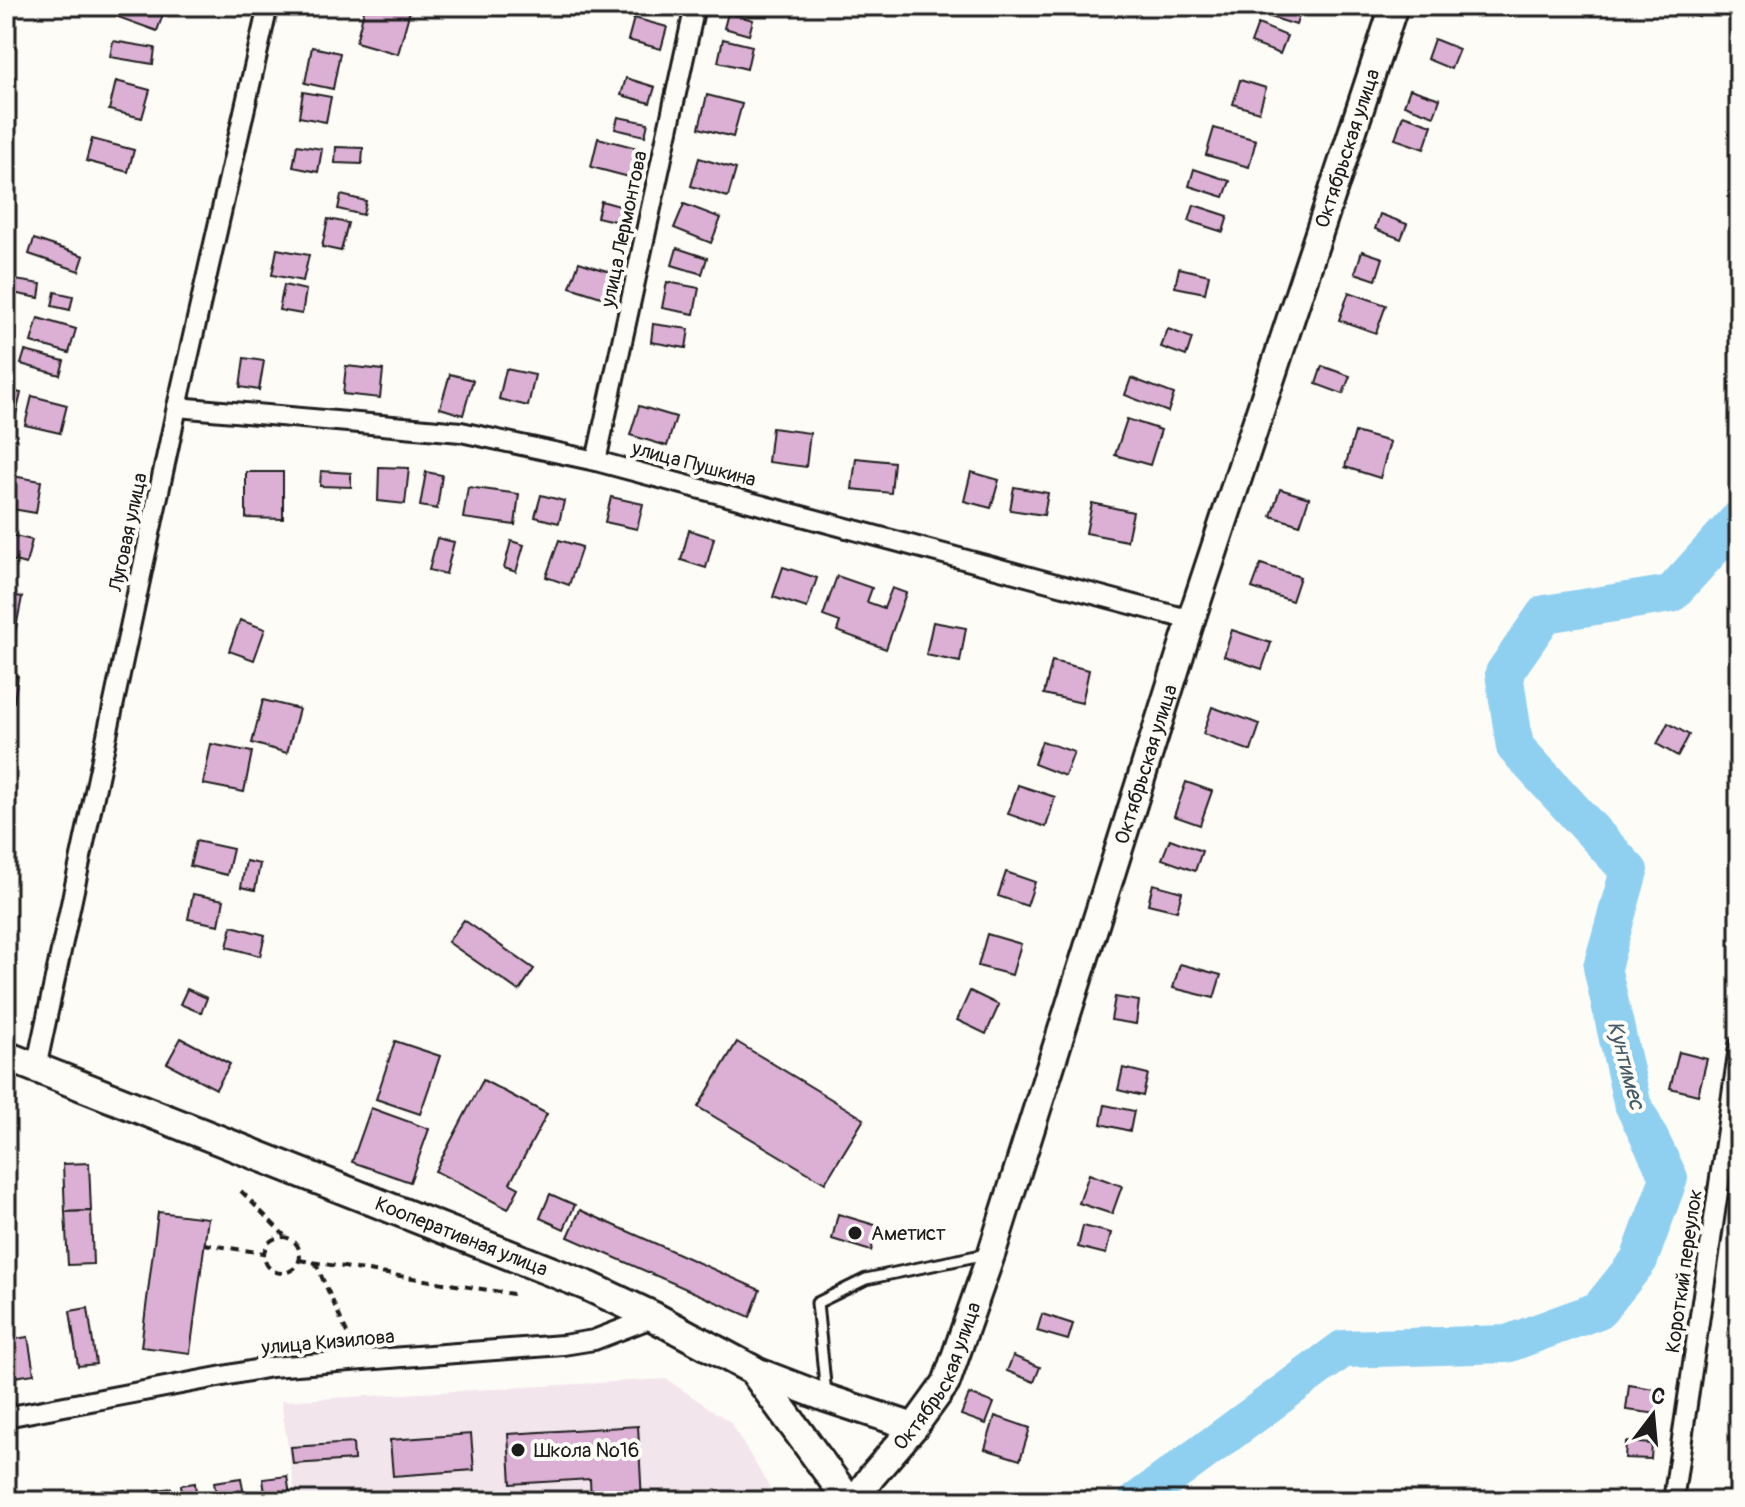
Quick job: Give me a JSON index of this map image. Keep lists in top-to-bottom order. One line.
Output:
{"streets":{"main road":["Октябрьская улица","Кооперативная улица"],"street":["улица Лермонтова","улица Пушкина","Луговая улица","Короткий переулок","улица Кизилова"]},"crossings":[["Октябрьская улица","улица Пушкина"],["Октябрьская улица","Кооперативная улица"],["улица Лермонтова","улица Пушкина"],["улица Пушкина","Луговая улица"],["Луговая улица","Кооперативная улица"],["Кооперативная улица","улица Кизилова"]],"water":["Кунтимес"],"places":["Аметист","Школа №16"],"north":"top"}
